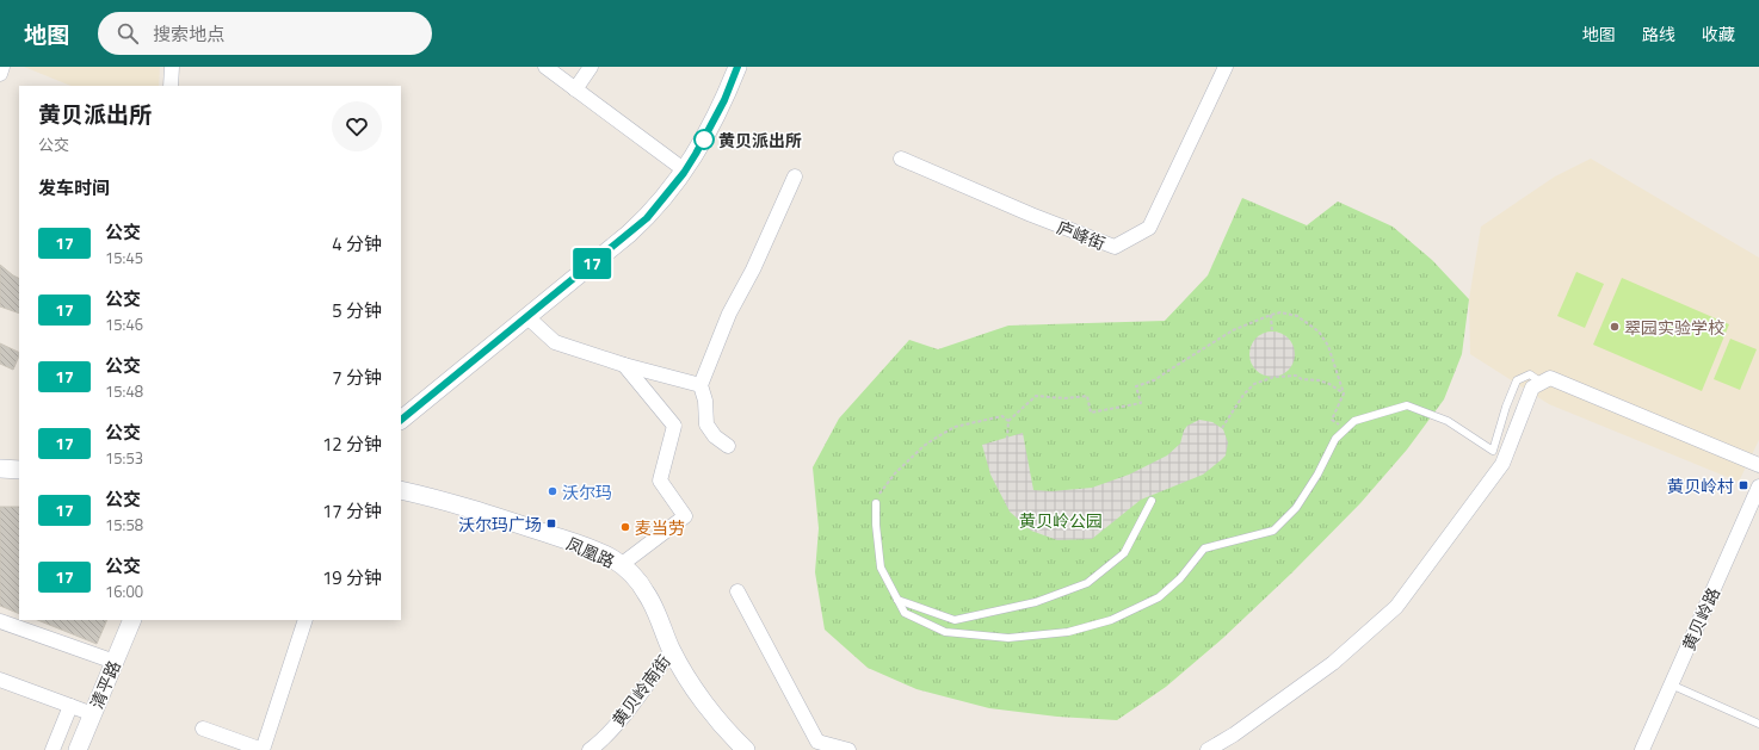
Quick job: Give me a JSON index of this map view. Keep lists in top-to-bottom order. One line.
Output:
{"streets":{"street":["庐峰街","凤凰路","黄贝岭路","清平路","黄贝岭南街"]},"crossings":[["凤凰路","黄贝岭南街"]],"parks":["黄贝岭公园"],"places":{"other":["黄贝派出所","翠园实验学校","沃尔玛","麦当劳"],"transit":["黄贝岭村","沃尔玛广场"]},"lines":["bus line 17"],"page":{"header":"地图","search":"搜索地点","nav":["地图","路线","收藏"],"on_map":"17","heading":[["黄贝派出所","公交"],"发车时间"],"list":[{"mark":"17","name":"公交","note":"15:45","value":"4 分钟"},{"mark":"17","name":"公交","note":"15:46","value":"5 分钟"},{"mark":"17","name":"公交","note":"15:48","value":"7 分钟"},{"mark":"17","name":"公交","note":"15:53","value":"12 分钟"},{"mark":"17","name":"公交","note":"15:58","value":"17 分钟"},{"mark":"17","name":"公交","note":"16:00","value":"19 分钟"}]}}
